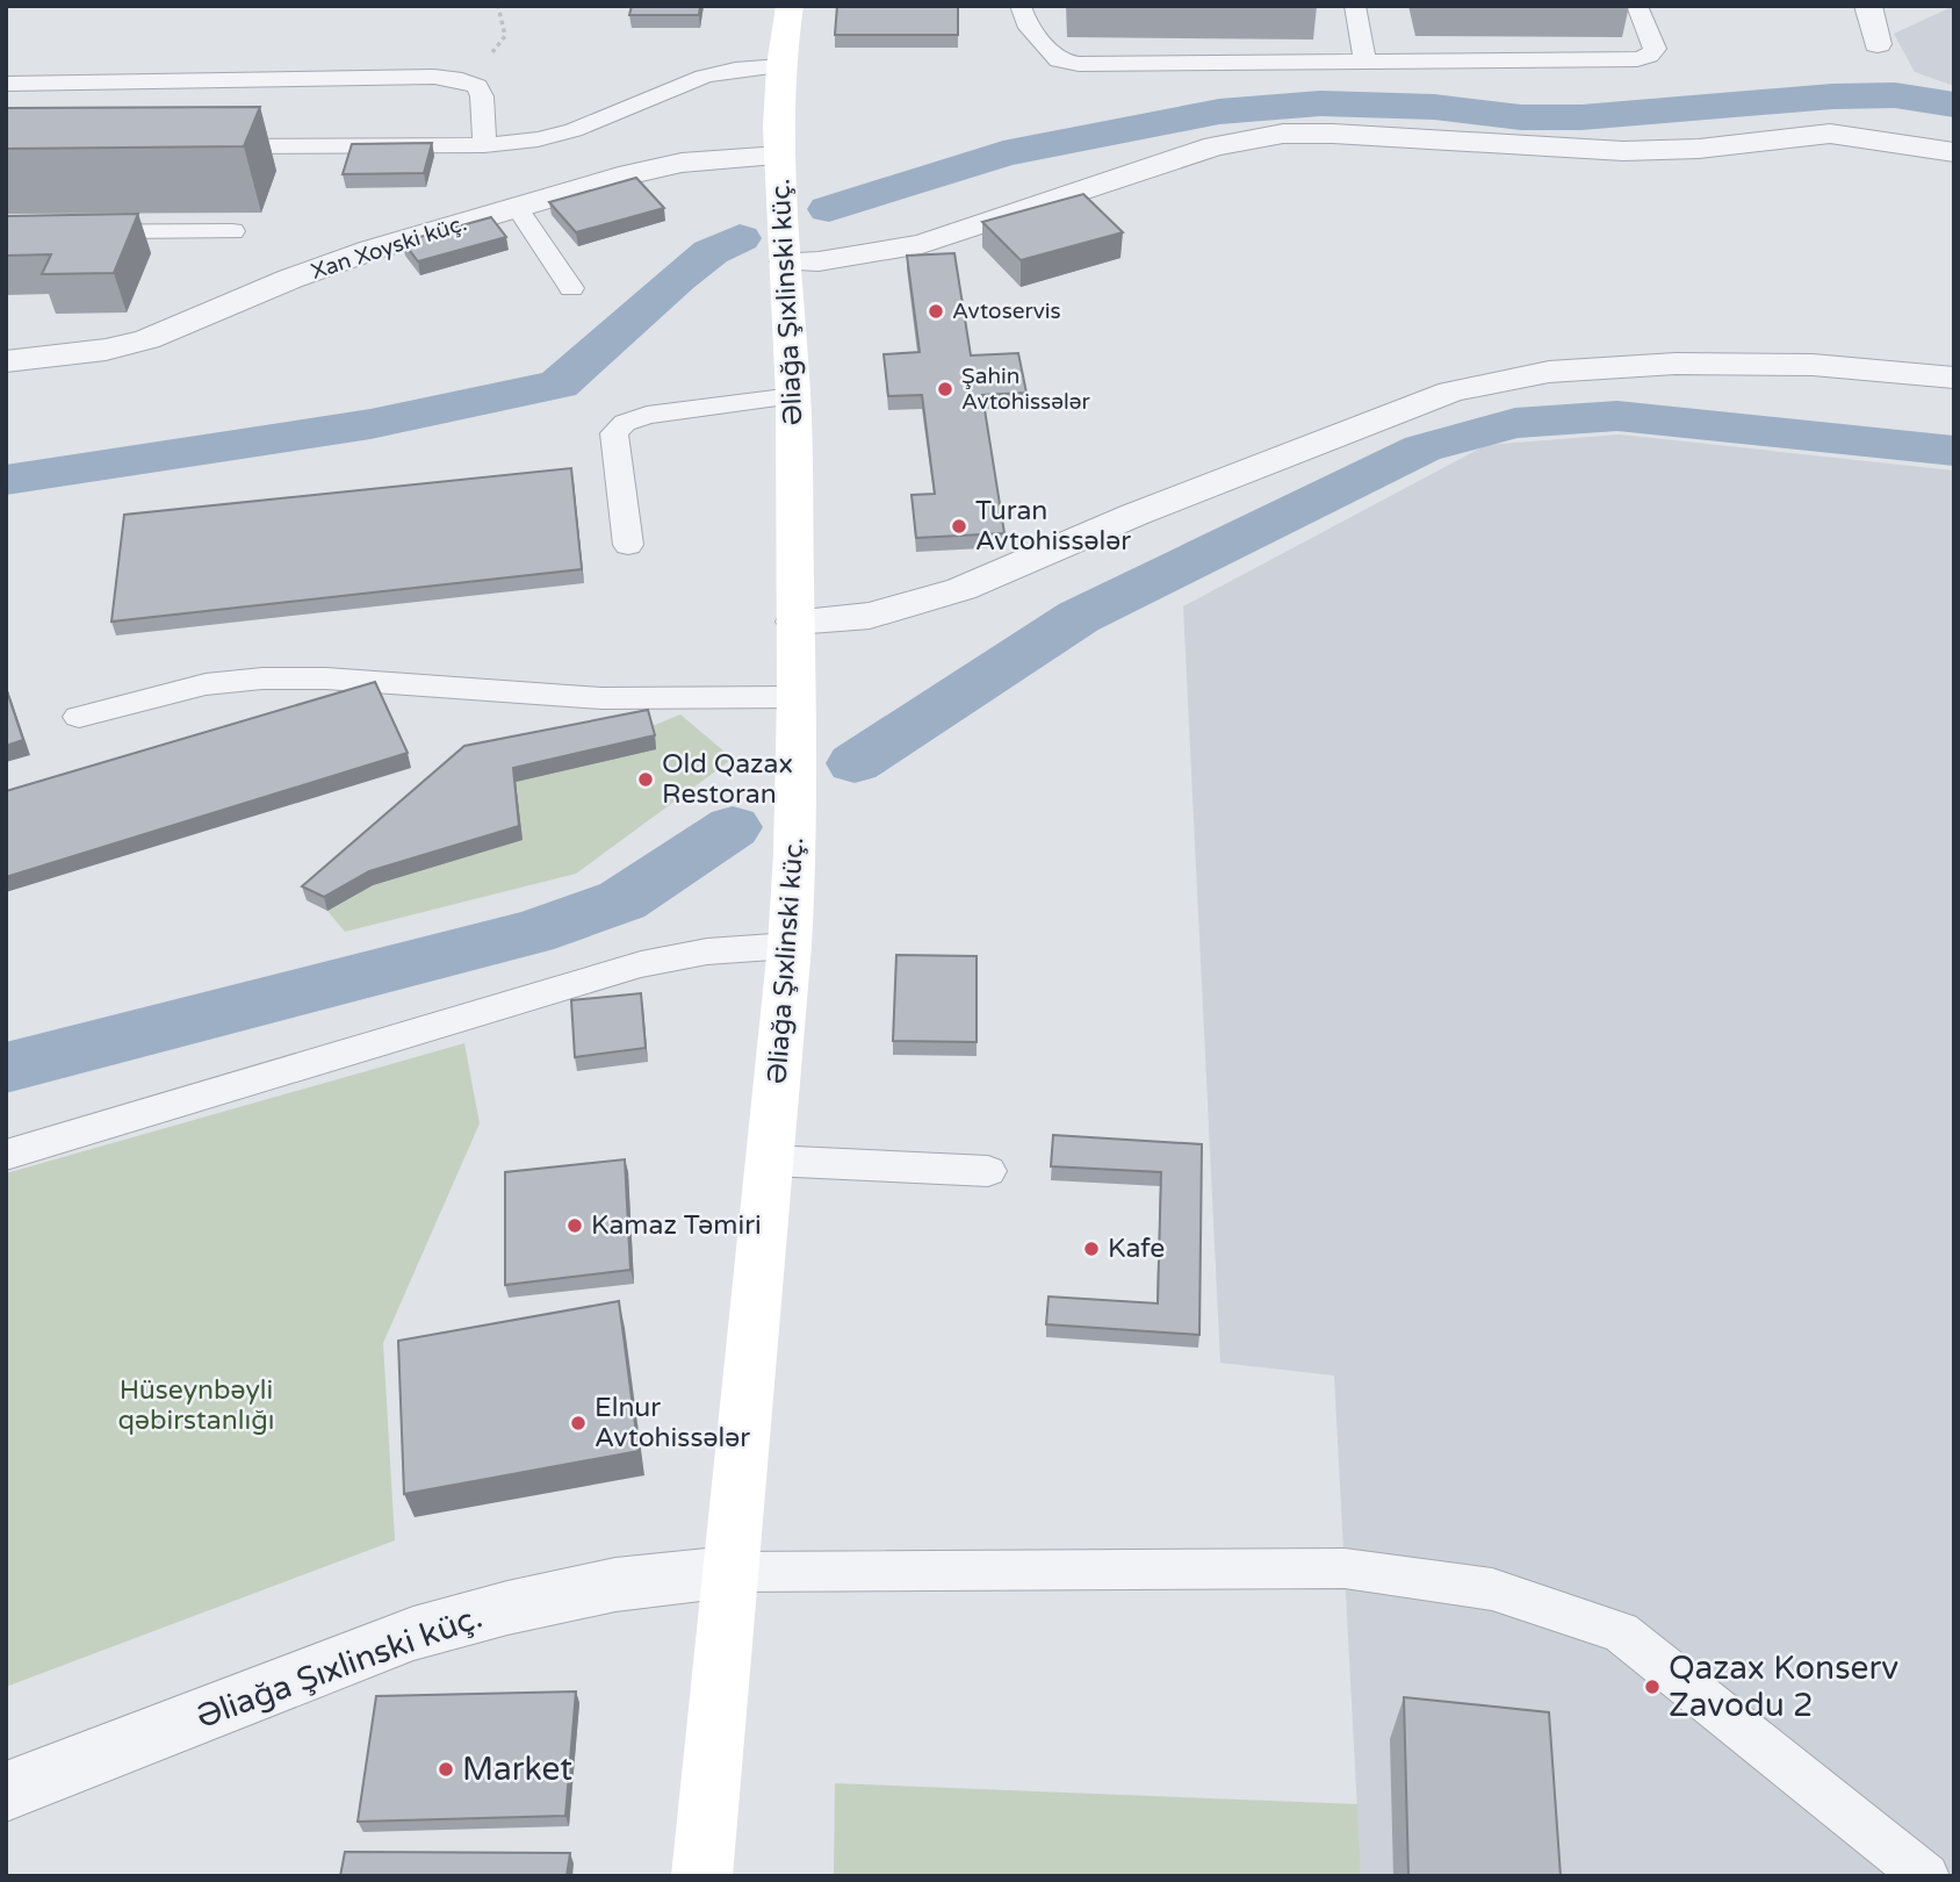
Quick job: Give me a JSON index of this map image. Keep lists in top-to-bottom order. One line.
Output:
{"streets":{"main road":["Əliağa Şıxlinski küç."],"street":["Xan Xoyski küç."]},"crossings":[["Xan Xoyski küç.","Əliağa Şıxlinski küç."]],"parks":["Hüseynbəyli qəbirstanlığı"],"places":["Avtoservis","Şahin Avtohissələr","Turan Avtohissələr","Old Qazax Restoran","Kamaz Təmiri","Kafe","Elnur Avtohissələr","Qazax Konserv Zavodu 2","Market"]}
